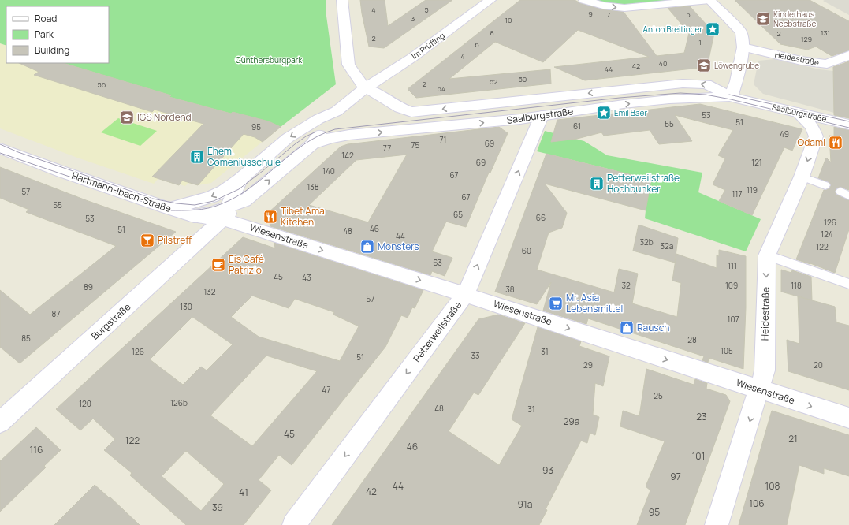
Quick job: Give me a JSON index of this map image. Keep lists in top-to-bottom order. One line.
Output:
{"streets":{"street":["Im Prüfling","Heidestraße","Saalburgstraße","Hartmann-Ibach-Straße","Wiesenstraße","Burgstraße","Petterweilstraße"]},"crossings":[["Im Prüfling","Saalburgstraße"],["Im Prüfling","Burgstraße"],["Heidestraße","Saalburgstraße"],["Heidestraße","Wiesenstraße"],["Saalburgstraße","Burgstraße"],["Saalburgstraße","Petterweilstraße"],["Hartmann-Ibach-Straße","Wiesenstraße"],["Hartmann-Ibach-Straße","Burgstraße"],["Wiesenstraße","Burgstraße"],["Wiesenstraße","Petterweilstraße"]],"one_way":["Heidestraße","Wiesenstraße"],"parks":["Günthersburgpark"],"places":{"school or university":["Kinderhaus Neebstraße","Löwengrube","IGS Nordend"],"place":["Anton Breitinger","Emil Baer"],"restaurant":["Odami","Tibet Ama Kitchen"],"building":["Ehem. Comeniusschule","Petterweilstraße Hochbunker"],"bar":["Pilstreff"],"shop":["Monsters","Rausch"],"cafe":["Eis Café Patrizio"],"supermarket":["Mr. Asia Lebensmittel"]},"house_numbers":["4","5","9","7","5","3","10","8","131","2","2","129","1","6","4","40","42","44","50","52","2","56","54","53","51","55","61","95","49","71","69","75","77","142","69","121","140","67","138","119","57","117","67","55","65","66","53","126","46","51","48","124","44","32b","32a","122","60","63","111","45","43","32","109","118","89","38","132","57","130","87","107","85","28","105","126","31","33","51","29","20","47","25","126b","120","48","31","23","29a","45","21","122","46","116","101","93","97","44","108","42","41","106","91a","39","95"],"legend":["Road","Park","Building"]}
